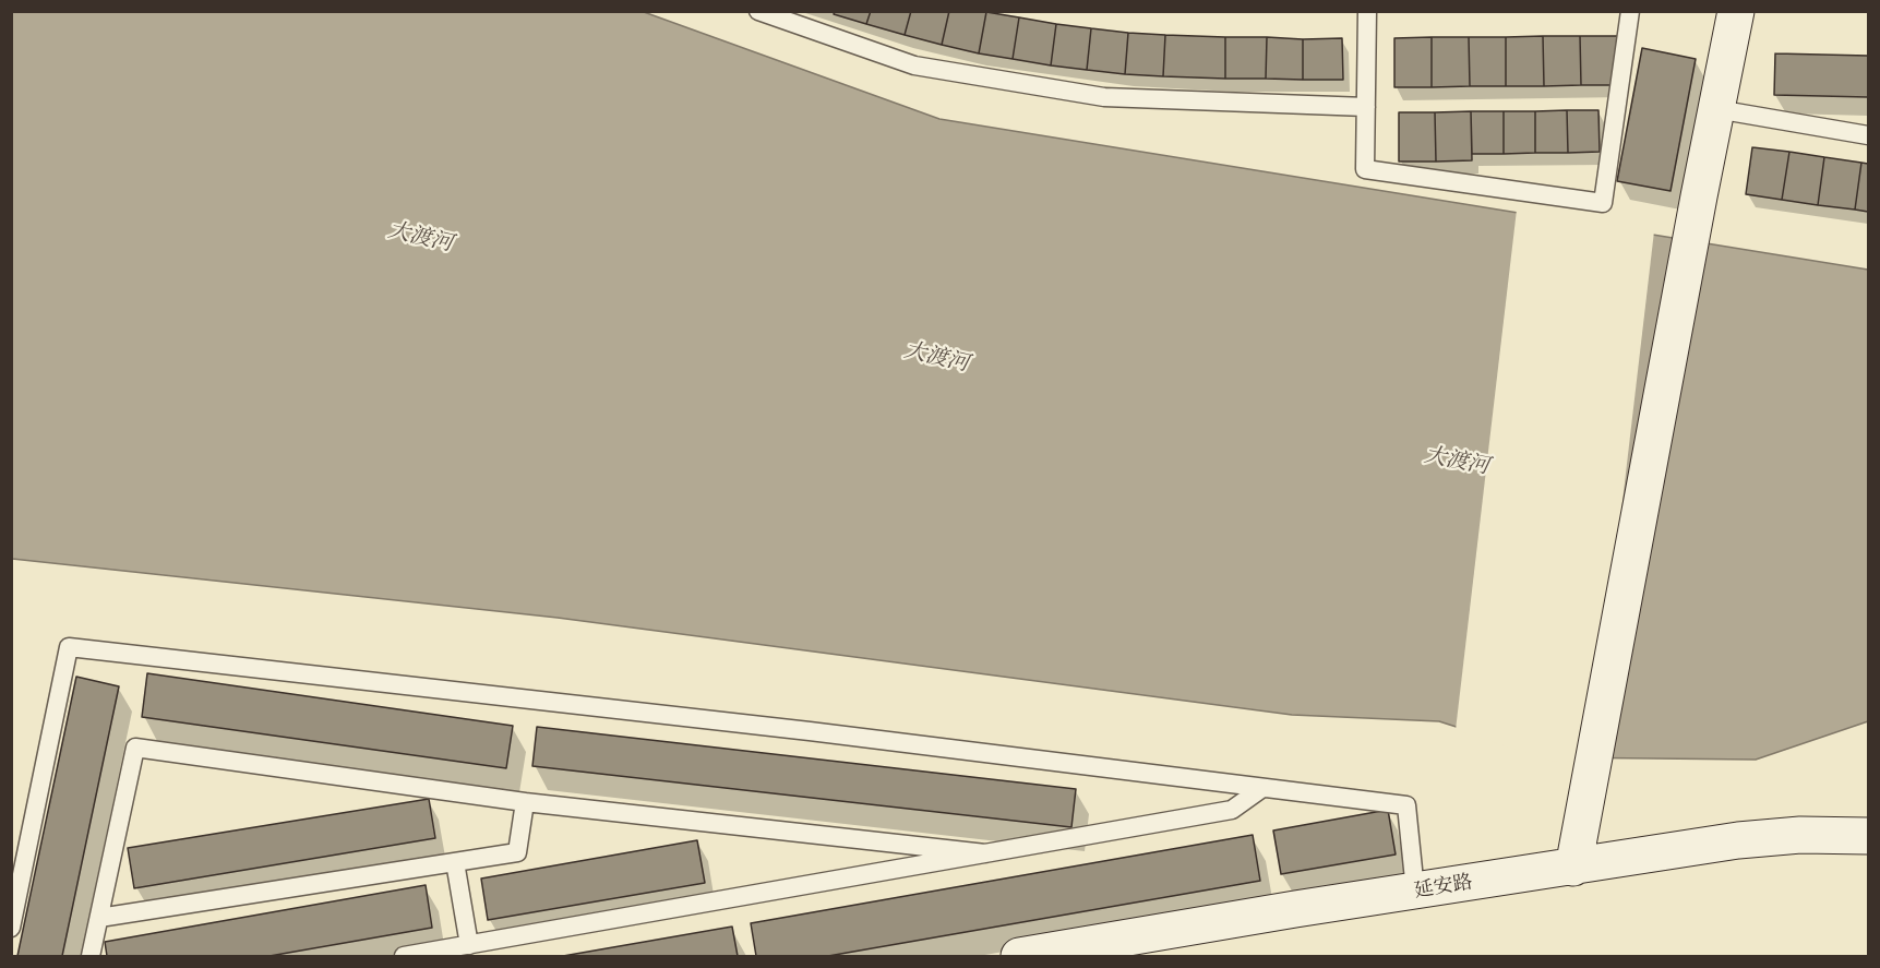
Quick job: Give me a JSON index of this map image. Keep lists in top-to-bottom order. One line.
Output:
{"streets":{"main road":["延安路"]},"water":["大渡河"]}
